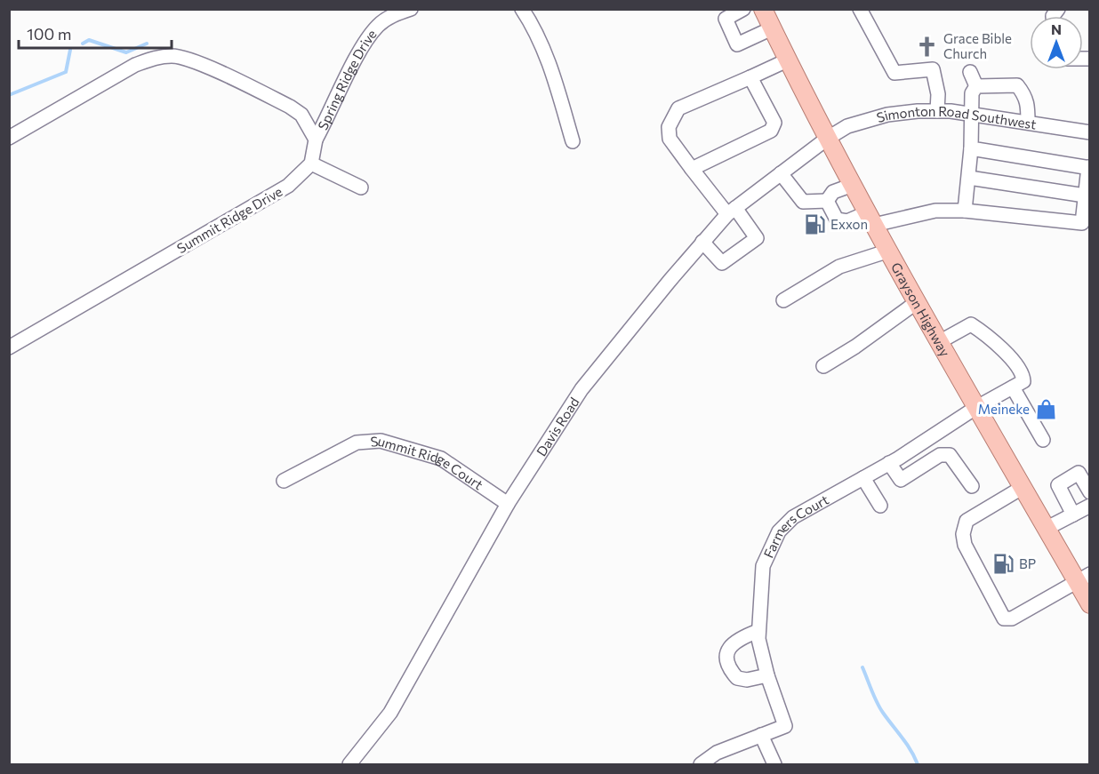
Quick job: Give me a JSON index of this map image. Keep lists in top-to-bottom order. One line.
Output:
{"streets":{"main road":["Grayson Highway"],"street":["Spring Ridge Drive","Simonton Road Southwest","Summit Ridge Drive","Davis Road","Summit Ridge Court","Farmers Court"]},"crossings":[["Simonton Road Southwest","Grayson Highway"],["Simonton Road Southwest","Davis Road"],["Grayson Highway","Davis Road"],["Grayson Highway","Farmers Court"],["Davis Road","Summit Ridge Court"]],"places":{"church":["Grace Bible Church"],"fuel station":["Exxon","BP"],"shop":["Meineke"]},"scale_bar":"100 m","north":"top"}
